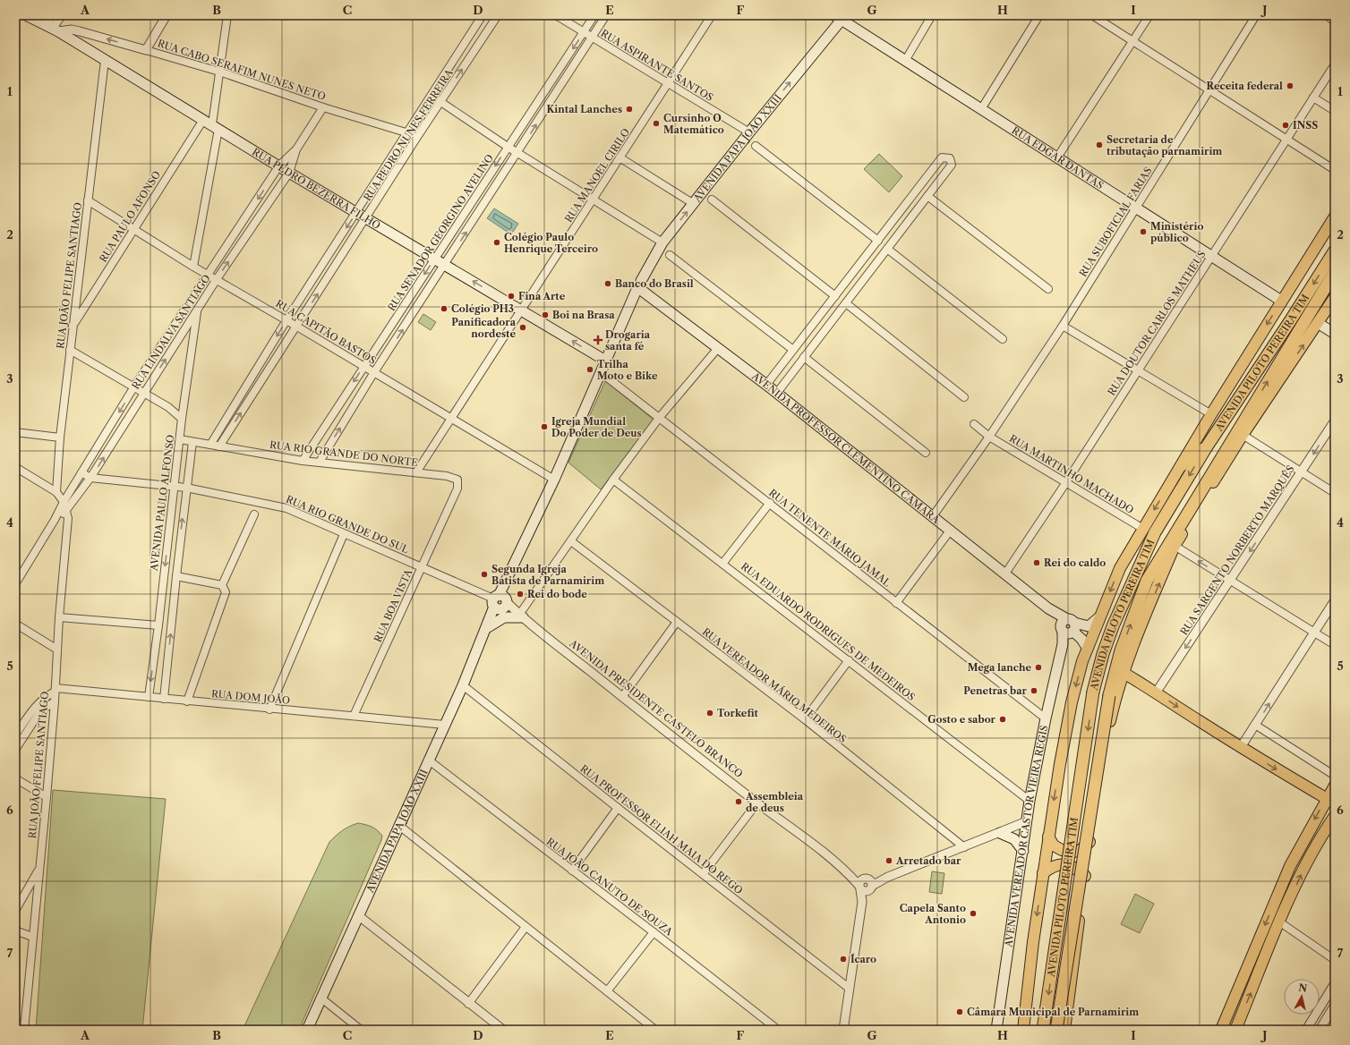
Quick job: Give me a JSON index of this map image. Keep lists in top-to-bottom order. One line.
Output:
{"streets":{"highway":["AVENIDA PILOTO PEREIRA TIM"],"main road":["AVENIDA PAPA JOÃO XXIII","RUA EDGAR DANTAS","RUA PEDRO BEZERRA FILHO","AVENIDA PROFESSOR CLEMENTINO CÂMARA","AVENIDA VEREADOR CASTOR VIEIRA REGIS"],"street":["RUA ASPIRANTE SANTOS","RUA CABO SERAFIM NUNES NETO","RUA PEDRO NUNES FERREIRA","RUA MANOEL CIRILO","RUA PAULO AFONSO","RUA SUBOFICIAL FARIAS","RUA SENADOR GEORGINO AVELINO","RUA JOÃO FELIPE SANTIAGO","RUA DOUTOR CARLOS MATHEUS","RUA LINDALVA SANTIAGO","RUA CAPITÃO BASTOS","RUA RIO GRANDE DO NORTE","RUA MARTINHO MACHADO","AVENIDA PAULO ALFONSO","RUA RIO GRANDE DO SUL","RUA TENENTE MÁRIO JAMAL","RUA SARGENTO NORBERTO MARQUÊS","RUA BOA VISTA","RUA EDUARDO RODRIGUES DE MEDEIROS","RUA VEREADOR MÁRIO MEDEIROS","RUA DOM JOÃO","AVENIDA PRESIDENTE CASTELO BRANCO","RUA PROFESSOR ELIAH MAIA DO REGO","RUA JOÃO CANUTO DE SOUZA"]},"crossings":[["RUA ASPIRANTE SANTOS","AVENIDA PAPA JOÃO XXIII"],["RUA ASPIRANTE SANTOS","RUA MANOEL CIRILO"],["RUA ASPIRANTE SANTOS","RUA SENADOR GEORGINO AVELINO"],["RUA CABO SERAFIM NUNES NETO","RUA PEDRO NUNES FERREIRA"],["RUA CABO SERAFIM NUNES NETO","RUA PEDRO BEZERRA FILHO"],["RUA CABO SERAFIM NUNES NETO","RUA LINDALVA SANTIAGO"],["RUA PEDRO NUNES FERREIRA","RUA PEDRO BEZERRA FILHO"],["RUA PEDRO NUNES FERREIRA","RUA CAPITÃO BASTOS"],["RUA PEDRO NUNES FERREIRA","RUA RIO GRANDE DO NORTE"],["AVENIDA PAPA JOÃO XXIII","RUA EDGAR DANTAS"],["AVENIDA PAPA JOÃO XXIII","RUA PEDRO BEZERRA FILHO"],["AVENIDA PAPA JOÃO XXIII","RUA CAPITÃO BASTOS"],["AVENIDA PAPA JOÃO XXIII","AVENIDA PROFESSOR CLEMENTINO CÂMARA"],["AVENIDA PAPA JOÃO XXIII","RUA RIO GRANDE DO SUL"],["AVENIDA PAPA JOÃO XXIII","RUA TENENTE MÁRIO JAMAL"],["AVENIDA PAPA JOÃO XXIII","RUA DOM JOÃO"],["AVENIDA PAPA JOÃO XXIII","AVENIDA PRESIDENTE CASTELO BRANCO"],["AVENIDA PAPA JOÃO XXIII","RUA PROFESSOR ELIAH MAIA DO REGO"],["AVENIDA PAPA JOÃO XXIII","RUA JOÃO CANUTO DE SOUZA"],["RUA EDGAR DANTAS","RUA SUBOFICIAL FARIAS"],["RUA EDGAR DANTAS","RUA DOUTOR CARLOS MATHEUS"],["RUA MANOEL CIRILO","RUA PEDRO BEZERRA FILHO"],["RUA MANOEL CIRILO","RUA CAPITÃO BASTOS"],["RUA MANOEL CIRILO","RUA RIO GRANDE DO NORTE"],["RUA PEDRO BEZERRA FILHO","RUA PAULO AFONSO"],["RUA PEDRO BEZERRA FILHO","RUA SENADOR GEORGINO AVELINO"],["RUA PEDRO BEZERRA FILHO","RUA JOÃO FELIPE SANTIAGO"],["RUA PEDRO BEZERRA FILHO","RUA LINDALVA SANTIAGO"],["RUA PAULO AFONSO","RUA JOÃO FELIPE SANTIAGO"],["RUA PAULO AFONSO","RUA CAPITÃO BASTOS"],["RUA SUBOFICIAL FARIAS","AVENIDA PROFESSOR CLEMENTINO CÂMARA"],["RUA SUBOFICIAL FARIAS","RUA MARTINHO MACHADO"],["RUA SENADOR GEORGINO AVELINO","RUA CAPITÃO BASTOS"],["RUA SENADOR GEORGINO AVELINO","RUA RIO GRANDE DO NORTE"],["RUA JOÃO FELIPE SANTIAGO","RUA LINDALVA SANTIAGO"],["RUA JOÃO FELIPE SANTIAGO","RUA CAPITÃO BASTOS"],["RUA JOÃO FELIPE SANTIAGO","RUA DOM JOÃO"],["RUA DOUTOR CARLOS MATHEUS","AVENIDA PROFESSOR CLEMENTINO CÂMARA"],["RUA DOUTOR CARLOS MATHEUS","RUA MARTINHO MACHADO"],["RUA LINDALVA SANTIAGO","RUA CAPITÃO BASTOS"],["RUA LINDALVA SANTIAGO","AVENIDA PAULO ALFONSO"],["RUA LINDALVA SANTIAGO","RUA RIO GRANDE DO SUL"],["AVENIDA PROFESSOR CLEMENTINO CÂMARA","AVENIDA VEREADOR CASTOR VIEIRA REGIS"],["RUA RIO GRANDE DO NORTE","AVENIDA PAULO ALFONSO"],["RUA RIO GRANDE DO NORTE","RUA BOA VISTA"],["AVENIDA PAULO ALFONSO","RUA RIO GRANDE DO SUL"],["AVENIDA PAULO ALFONSO","RUA DOM JOÃO"],["RUA RIO GRANDE DO SUL","RUA BOA VISTA"],["RUA RIO GRANDE DO SUL","AVENIDA PRESIDENTE CASTELO BRANCO"],["RUA TENENTE MÁRIO JAMAL","AVENIDA VEREADOR CASTOR VIEIRA REGIS"],["RUA BOA VISTA","RUA DOM JOÃO"],["RUA EDUARDO RODRIGUES DE MEDEIROS","AVENIDA VEREADOR CASTOR VIEIRA REGIS"]],"one_way":["RUA SARGENTO NORBERTO MARQUÊS"],"places":{"other":["Receita federal","Kintal Lanches","Cursinho O Matemático","INSS","Secretaria de tributação parnamirim","Ministério público","Colégio Paulo Henrique Terceiro","Banco do Brasil","Fina Arte","Colégio PH3","Boi na Brasa","Panificadora nordeste","Trilha Moto e Bike","Igreja Mundial Do Poder de Deus","Rei do caldo","Segunda Igreja Batista de Parnamirim","Rei do bode","Mega lanche","Penetras bar","Torkefit","Gosto e sabor","Assembleia de deus","Arretado bar","Capela Santo Antonio","Ícaro","Câmara Municipal de Parnamirim"],"health":["Drogaria santa fé"]},"north":"top","grid":{"columns":["A","B","C","D","E","F","G","H","I","J"],"rows":["1","2","3","4","5","6","7"]}}
